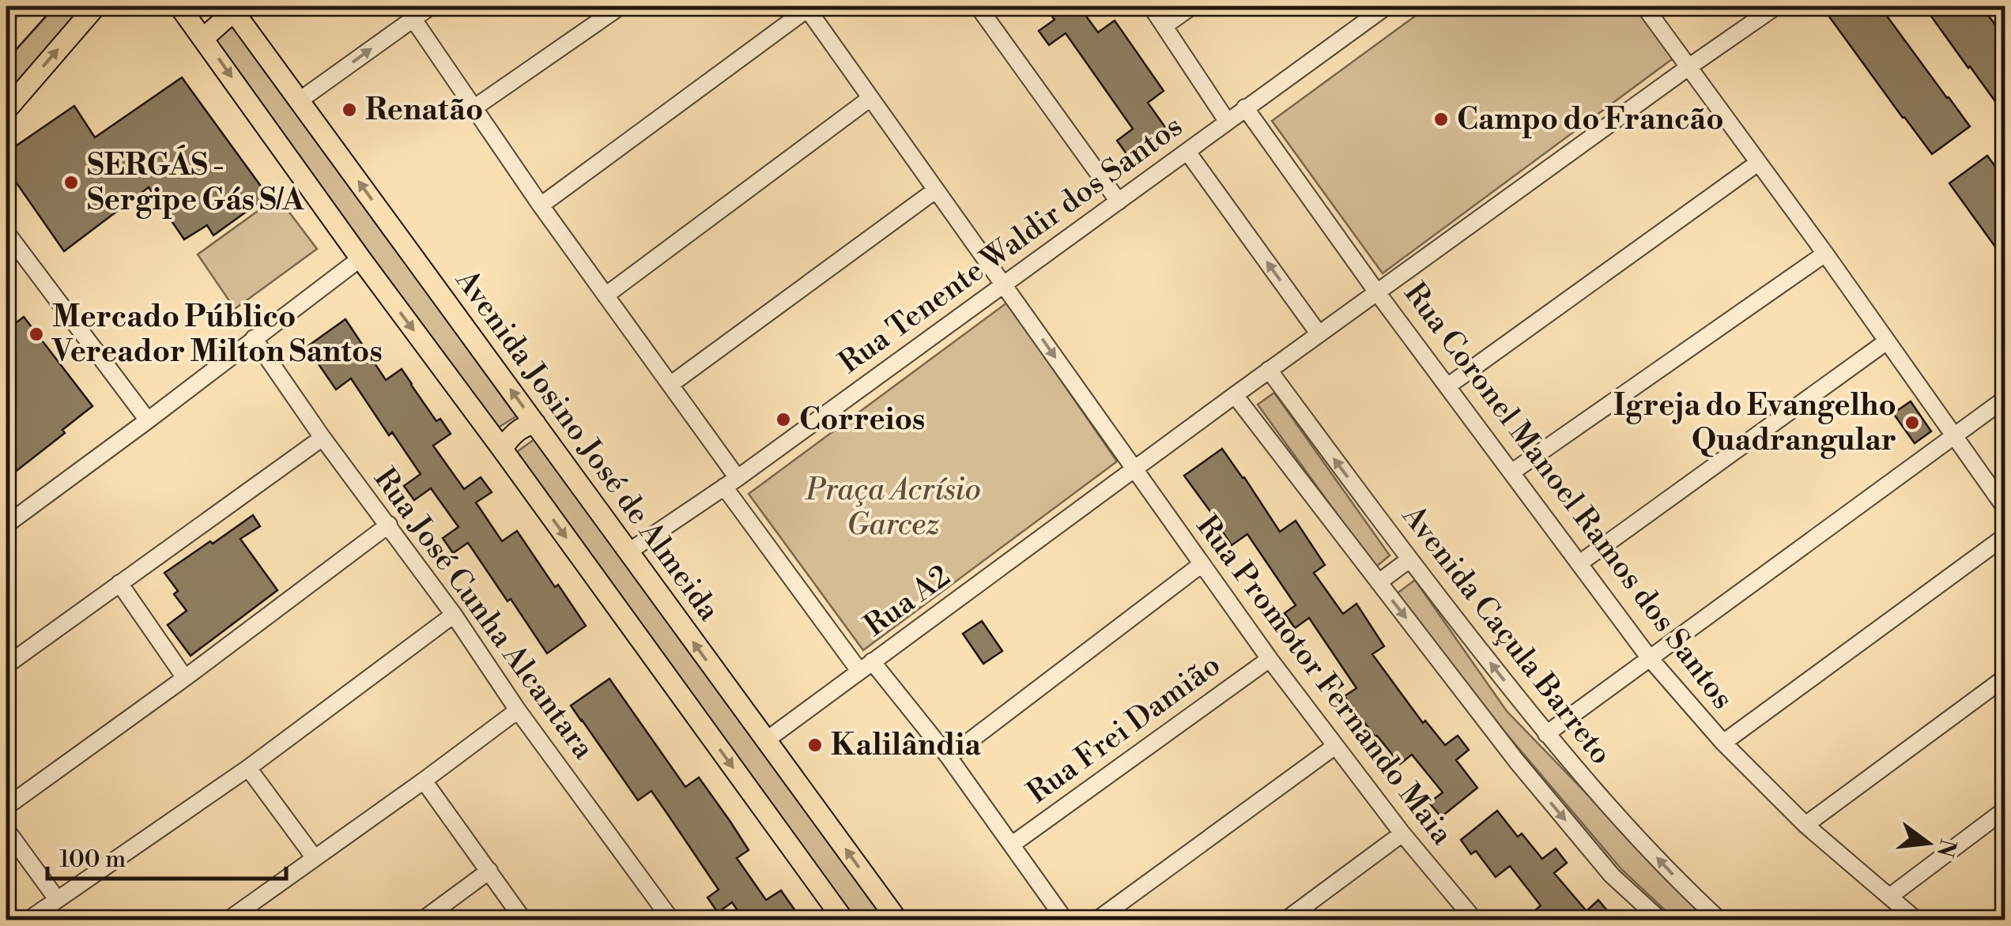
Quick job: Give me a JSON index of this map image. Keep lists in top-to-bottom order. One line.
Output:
{"streets":{"main road":["Avenida Josino José de Almeida"],"street":["Rua Tenente Waldir dos Santos","Rua Coronel Manoel Ramos dos Santos","Rua A2","Rua José Cunha Alcantara","Avenida Caçula Barreto","Rua Promotor Fernando Maia","Rua Frei Damião"]},"crossings":[["Rua Tenente Waldir dos Santos","Avenida Josino José de Almeida"],["Rua Tenente Waldir dos Santos","Rua Coronel Manoel Ramos dos Santos"],["Rua Tenente Waldir dos Santos","Rua Promotor Fernando Maia"],["Avenida Josino José de Almeida","Rua A2"],["Rua Coronel Manoel Ramos dos Santos","Rua A2"],["Rua A2","Avenida Caçula Barreto"],["Rua A2","Rua Promotor Fernando Maia"],["Rua Promotor Fernando Maia","Rua Frei Damião"]],"parks":["Praça Acrísio Garcez"],"places":["Renatão","Campo do Francão","SERGÁS - Sergipe Gás S/A","Mercado Público Vereador Milton Santos","Correios","Igreja do Evangelho Quadrangular","Kalilândia"],"scale_bar":"100 m","north":"right"}
